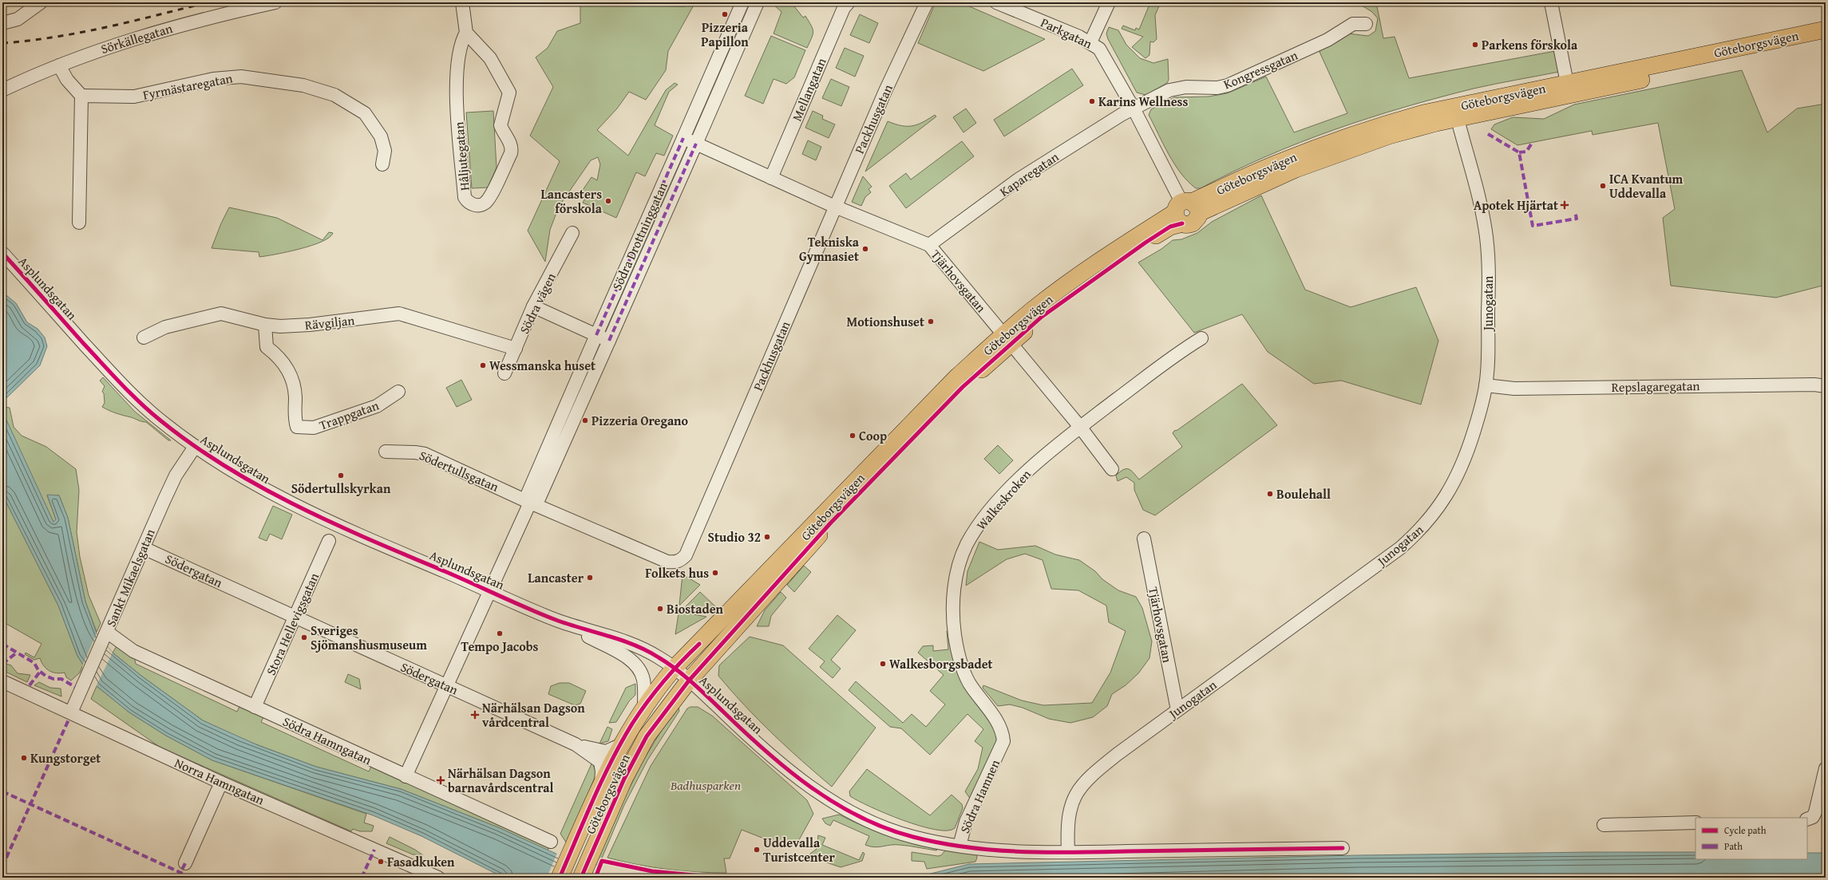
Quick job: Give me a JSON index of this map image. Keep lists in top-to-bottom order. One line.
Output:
{"streets":{"main road":["Göteborgsvägen"],"street":["Parkgatan","Sörkällegatan","Kongressgatan","Fyrmästaregatan","Mellangatan","Packhusgatan","Håljutegatan","Kaparegatan","Södra Drottninggatan","Tjärhovsgatan","Asplundsgatan","Södra vägen","Junogatan","Rävgiljan","Repslagaregatan","Trappgatan","Södertullsgatan","Walkeskroken","Södergatan","Sankt Mikaelsgatan","Stora Hellevigsgatan","Södra Hamngatan","Norra Hamngatan","Södra Hamnen"]},"crossings":[["Parkgatan","Göteborgsvägen"],["Parkgatan","Kongressgatan"],["Parkgatan","Kaparegatan"],["Göteborgsvägen","Tjärhovsgatan"],["Göteborgsvägen","Asplundsgatan"],["Göteborgsvägen","Junogatan"],["Göteborgsvägen","Södergatan"],["Kongressgatan","Kaparegatan"],["Mellangatan","Tjärhovsgatan"],["Packhusgatan","Södra Drottninggatan"],["Packhusgatan","Tjärhovsgatan"],["Packhusgatan","Södertullsgatan"],["Kaparegatan","Tjärhovsgatan"],["Södra Drottninggatan","Tjärhovsgatan"],["Södra Drottninggatan","Asplundsgatan"],["Södra Drottninggatan","Södertullsgatan"],["Södra Drottninggatan","Södergatan"],["Södra Drottninggatan","Södra Hamngatan"],["Tjärhovsgatan","Junogatan"],["Tjärhovsgatan","Walkeskroken"],["Asplundsgatan","Junogatan"],["Asplundsgatan","Sankt Mikaelsgatan"],["Asplundsgatan","Södra Hamnen"],["Södra vägen","Rävgiljan"],["Junogatan","Repslagaregatan"],["Rävgiljan","Trappgatan"],["Walkeskroken","Södra Hamnen"],["Södergatan","Sankt Mikaelsgatan"],["Södergatan","Stora Hellevigsgatan"],["Sankt Mikaelsgatan","Södra Hamngatan"],["Sankt Mikaelsgatan","Norra Hamngatan"],["Stora Hellevigsgatan","Södra Hamngatan"]],"parks":["Badhusparken"],"places":{"other":["Pizzeria Papillon","Parkens förskola","Karins Wellness","ICA Kvantum Uddevalla","Lancasters förskola","Tekniska Gymnasiet","Motionshuset","Wessmanska huset","Pizzeria Oregano","Coop","Södertullskyrkan","Boulehall","Studio 32","Folkets hus","Lancaster","Biostaden","Tempo Jacobs","Sveriges Sjömanshusmuseum","Walkesborgsbadet","Kungstorget","Uddevalla Turistcenter","Fasadkuken"],"health":["Apotek Hjärtat","Närhälsan Dagson vårdcentral","Närhälsan Dagson barnavårdscentral"]},"legend":["Cycle path","Path"]}
